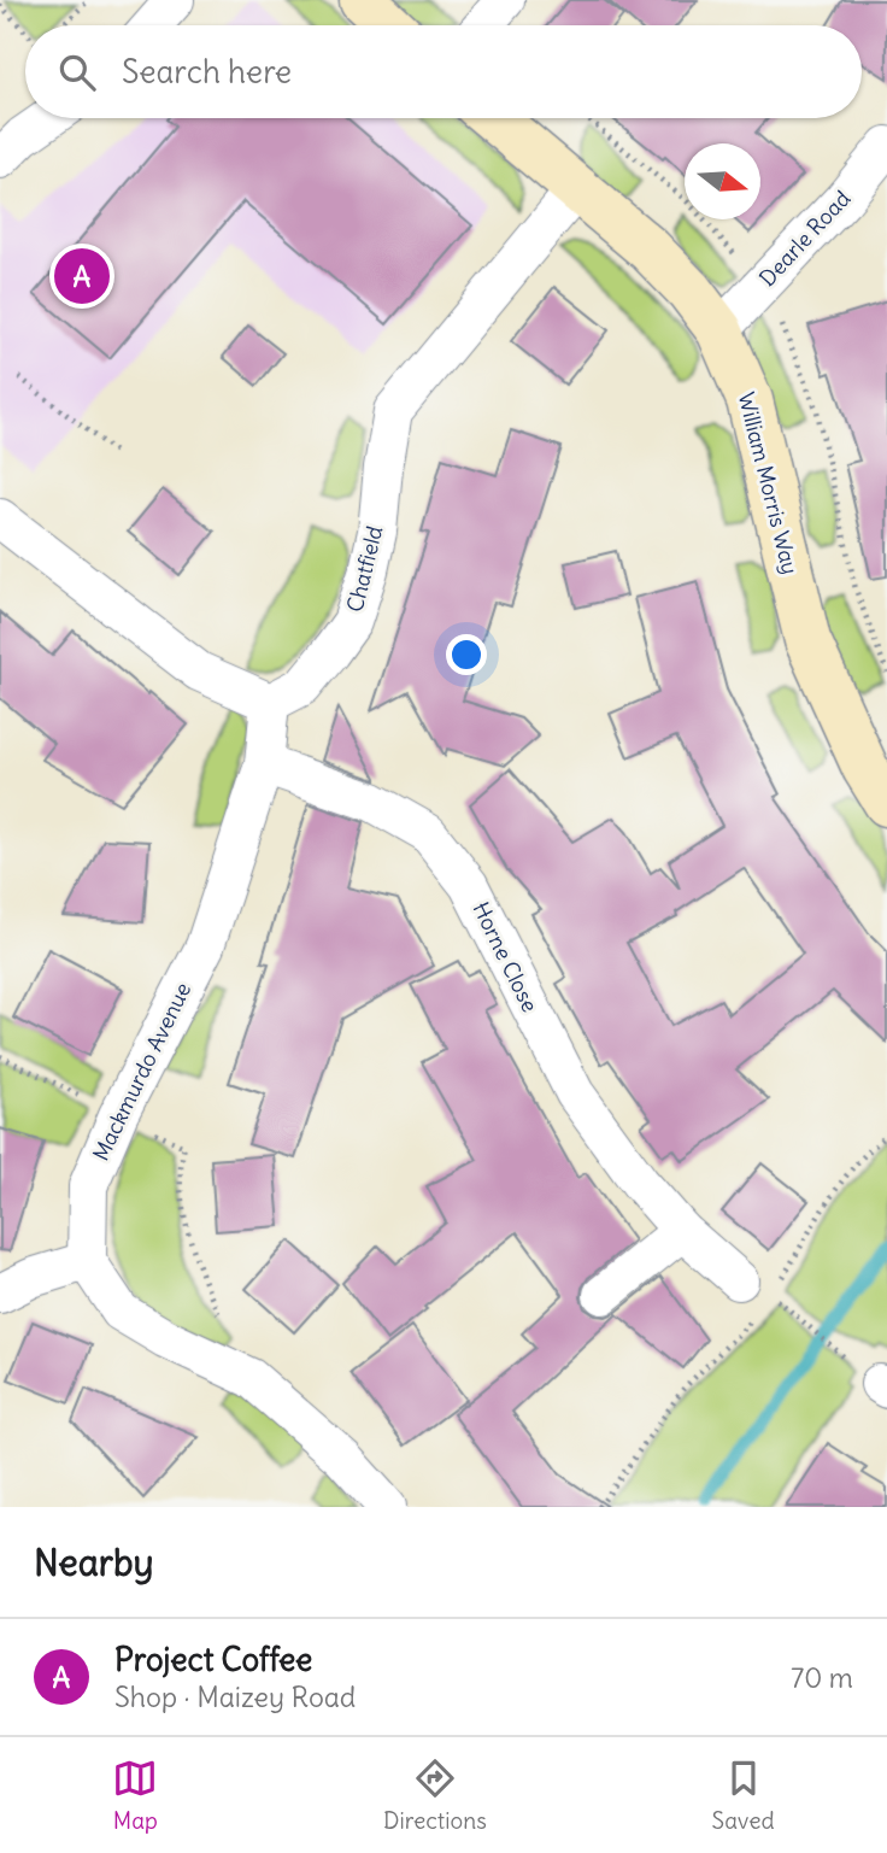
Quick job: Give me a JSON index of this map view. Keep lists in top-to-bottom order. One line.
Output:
{"streets":{"street":["Dearle Road","William Morris Way","Chatfield","Horne Close","Mackmurdo Avenue"]},"crossings":[["Dearle Road","William Morris Way"],["William Morris Way","Chatfield"],["Chatfield","Mackmurdo Avenue"],["Horne Close","Mackmurdo Avenue"]],"north":"right","page":{"search":"Search here","pins":"A","heading":"Nearby","list":[{"mark":"A","name":"Project Coffee","note":"Shop · Maizey Road","value":"70 m"}],"nav":["Map","Directions","Saved"]}}
